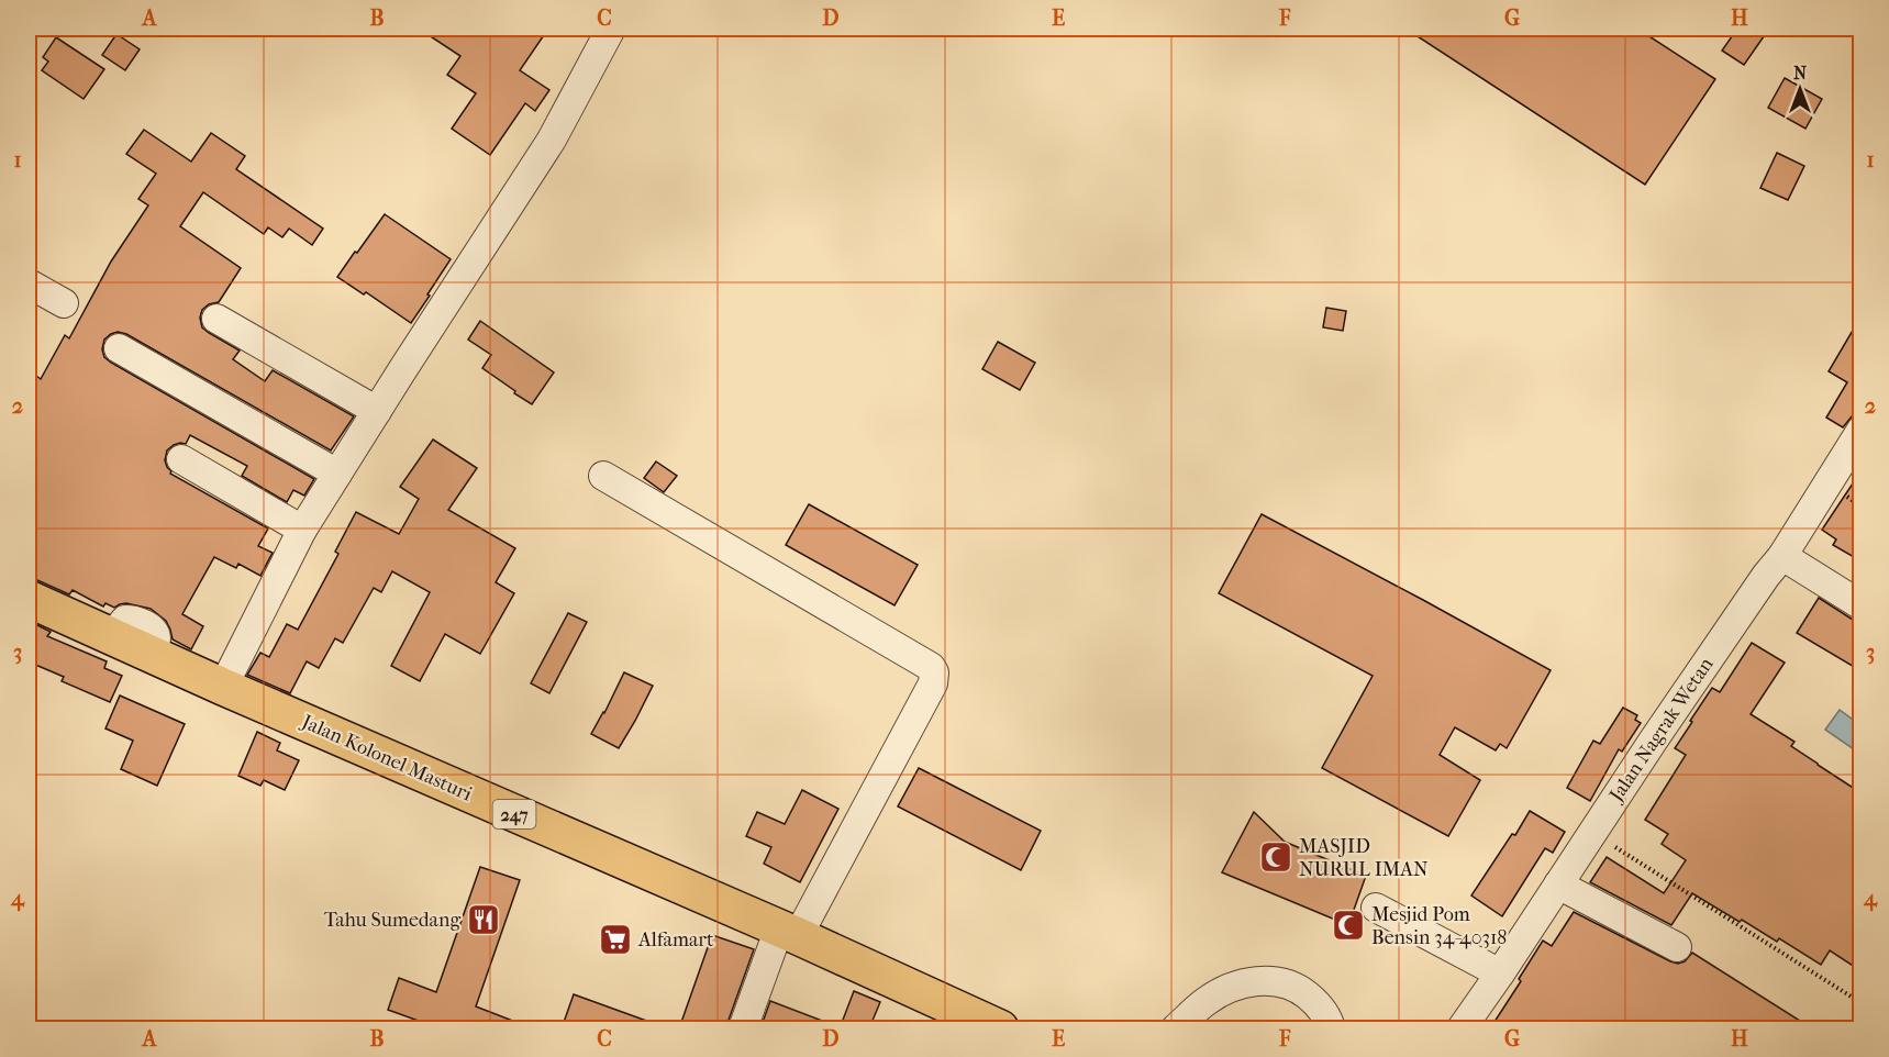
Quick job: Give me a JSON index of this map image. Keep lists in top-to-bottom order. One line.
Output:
{"streets":{"main road":["Jalan Kolonel Masturi","247"],"street":["Jalan Nagrak Wetan"]},"places":{"mosque":["MASJID NURUL IMAN","Mesjid Pom Bensin 34-40318"],"restaurant":["Tahu Sumedang"],"supermarket":["Alfamart"]},"north":"top","grid":{"columns":["A","B","C","D","E","F","G","H"],"rows":["1","2","3","4"]}}
